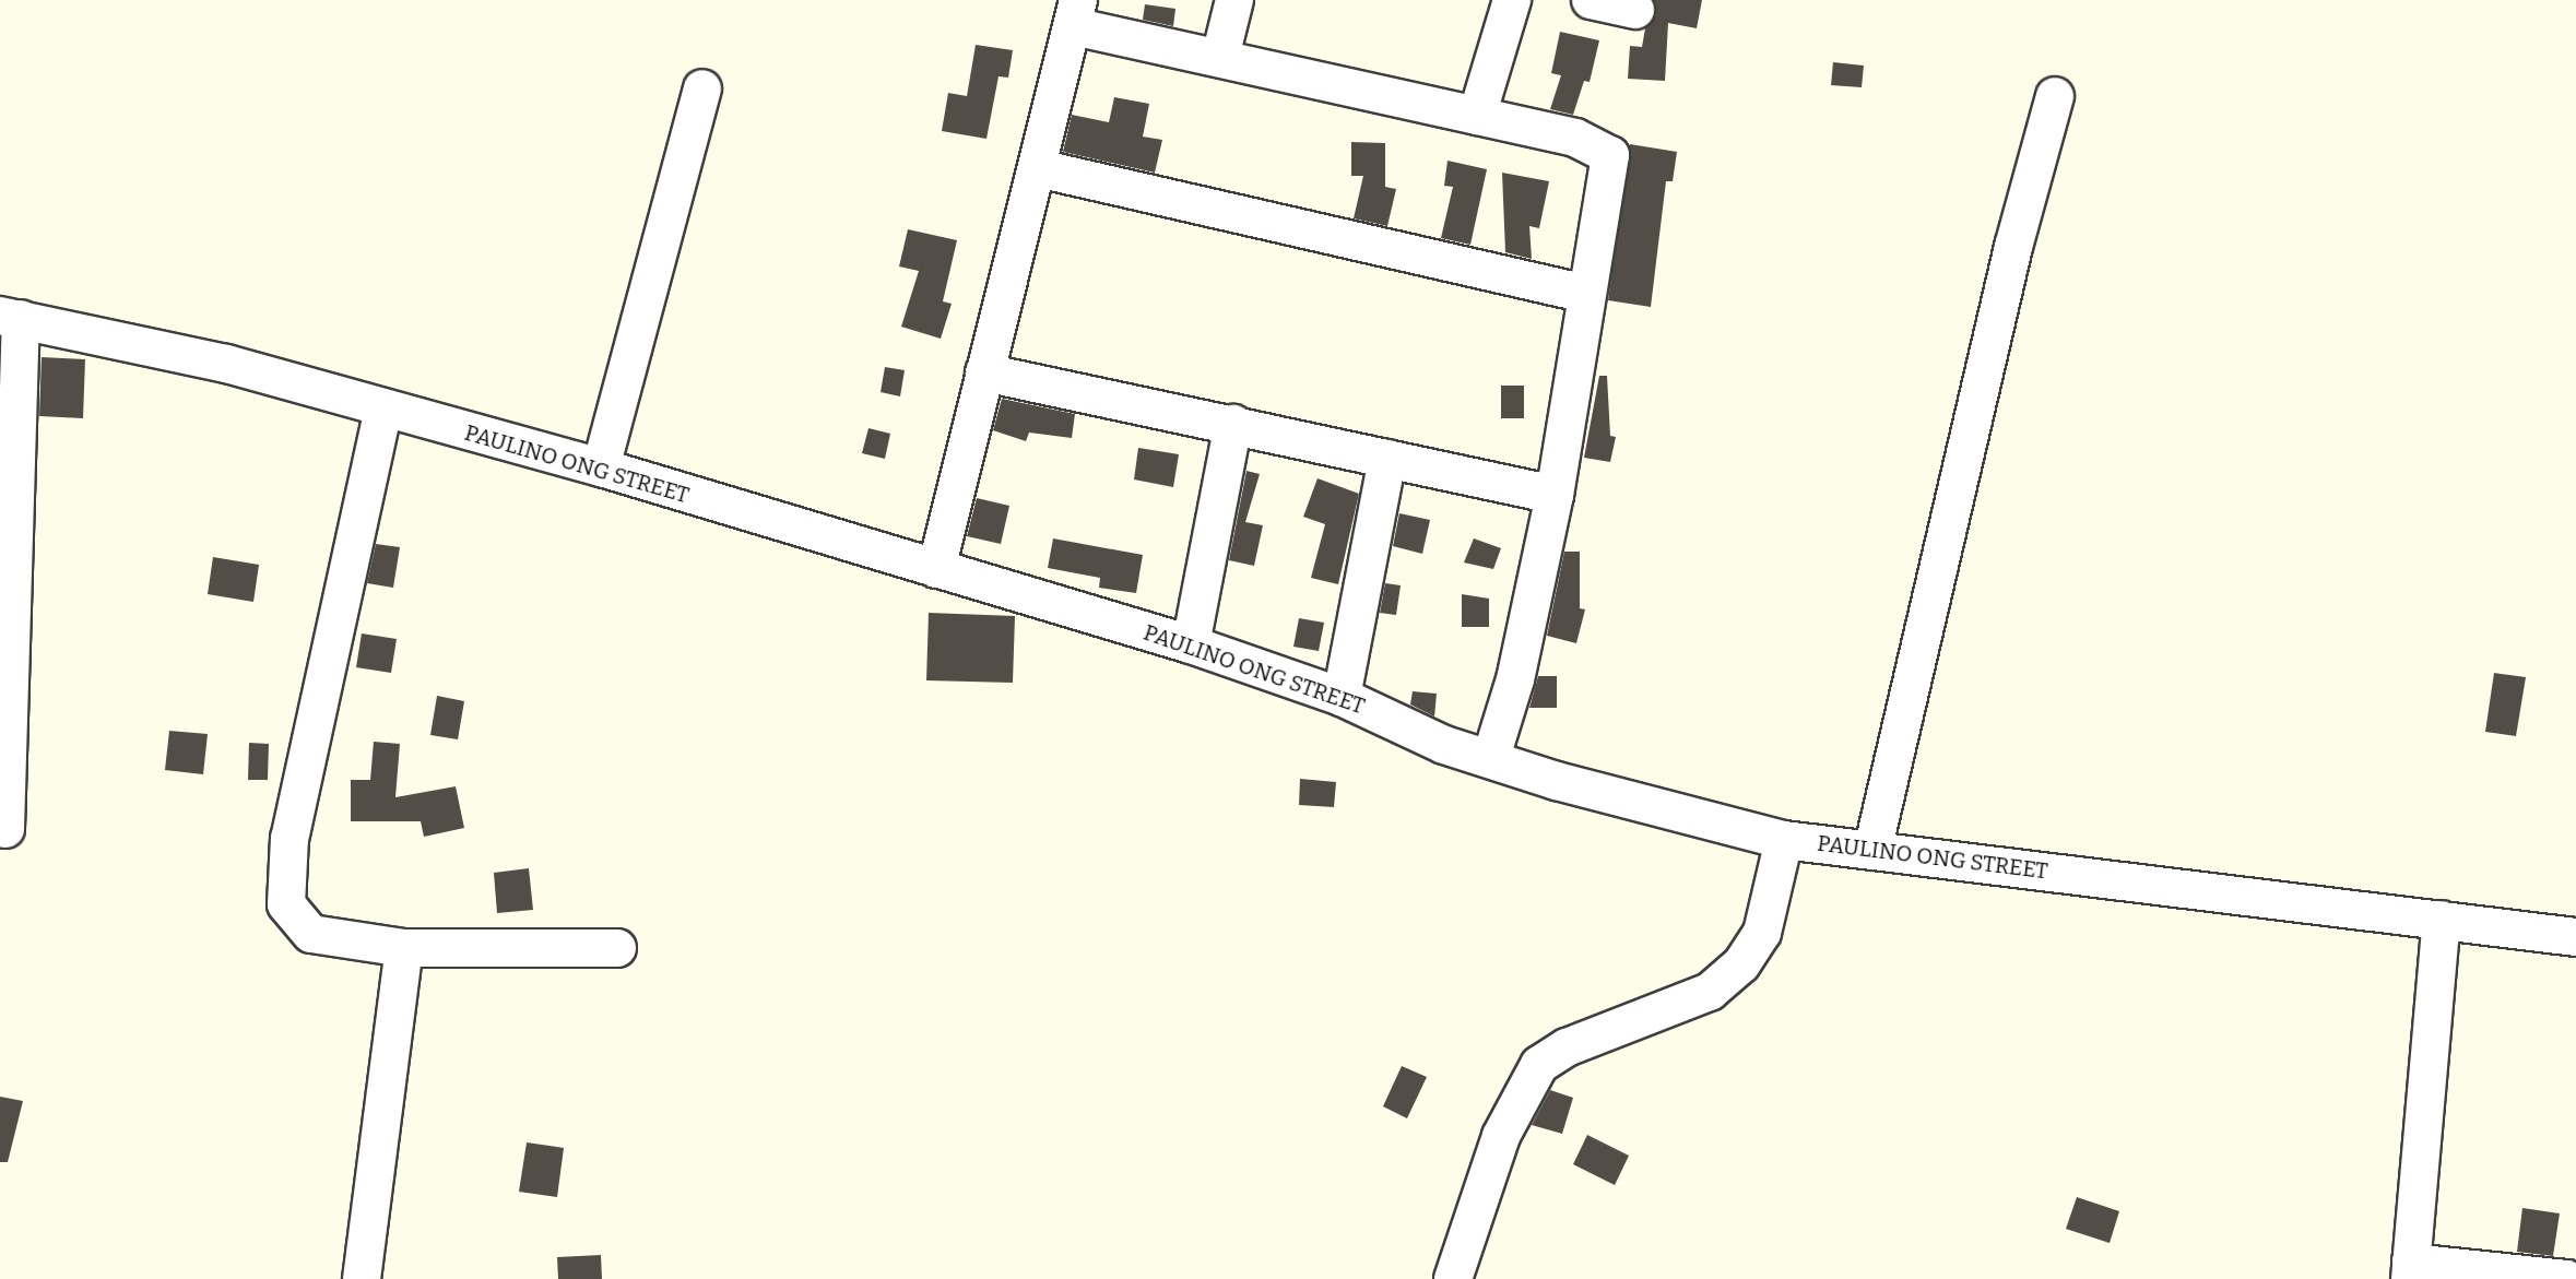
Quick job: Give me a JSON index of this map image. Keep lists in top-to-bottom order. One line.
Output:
{"streets":{"street":["PAULINO ONG STREET"]}}
